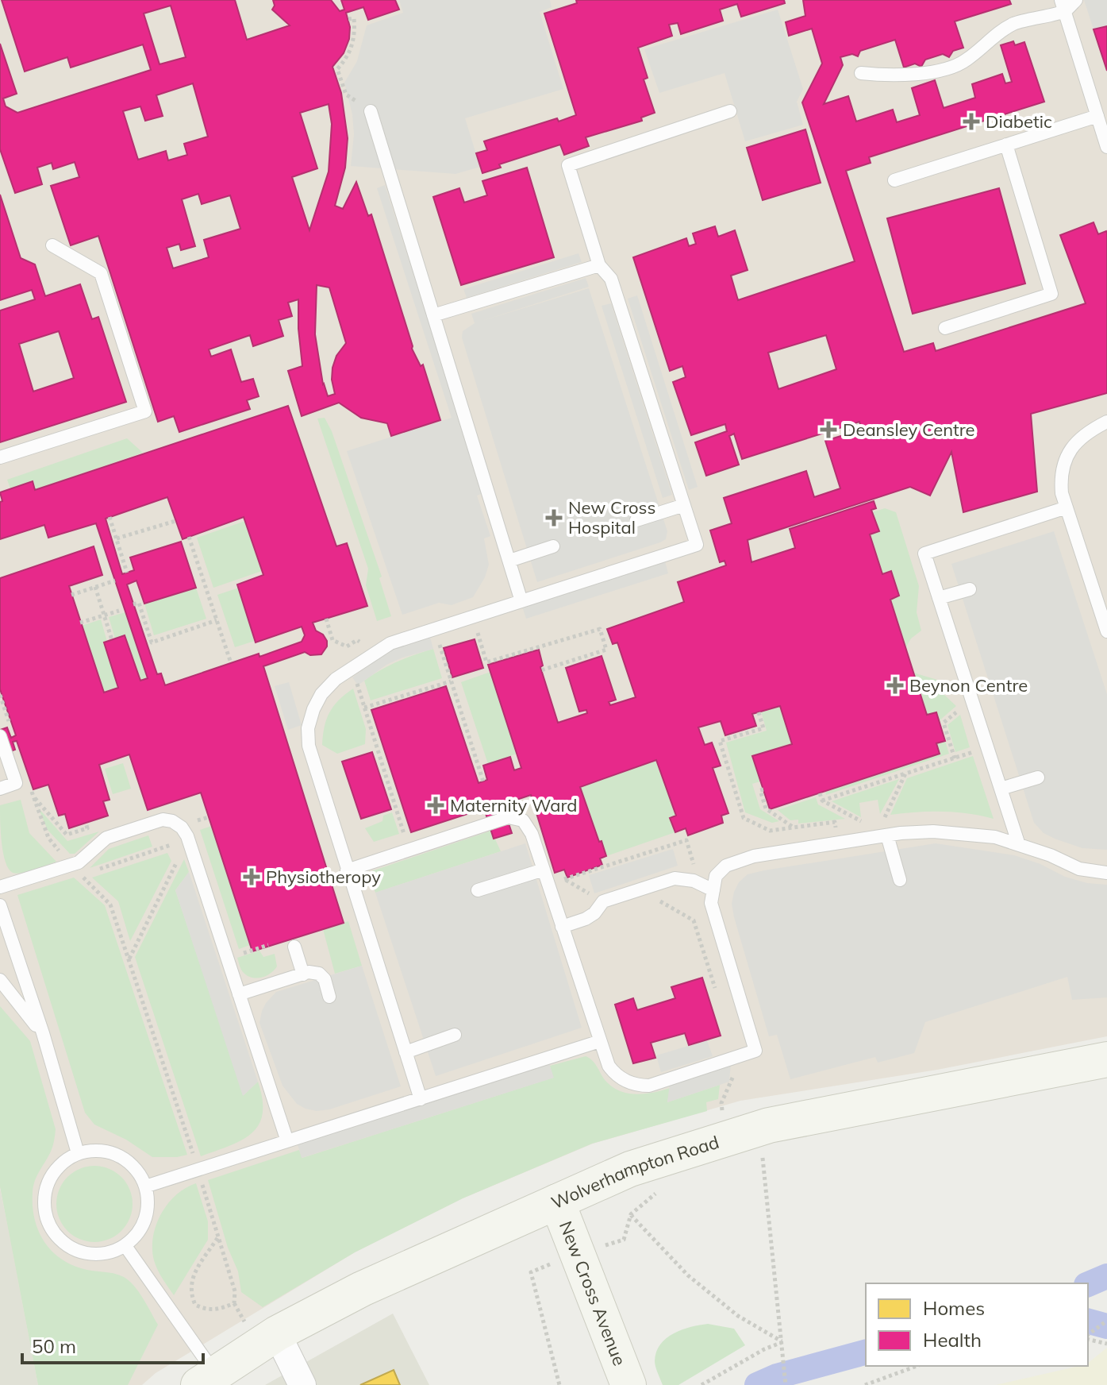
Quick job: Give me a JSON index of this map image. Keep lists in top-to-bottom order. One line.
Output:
{"streets":{"street":["Wolverhampton Road","New Cross Avenue"]},"crossings":[["Wolverhampton Road","New Cross Avenue"]],"places":{"health":["Diabetic","Deansley Centre","New Cross Hospital","Beynon Centre","Maternity Ward","Physiotheropy"]},"legend":["Homes","Health"],"scale_bar":"50 m"}
